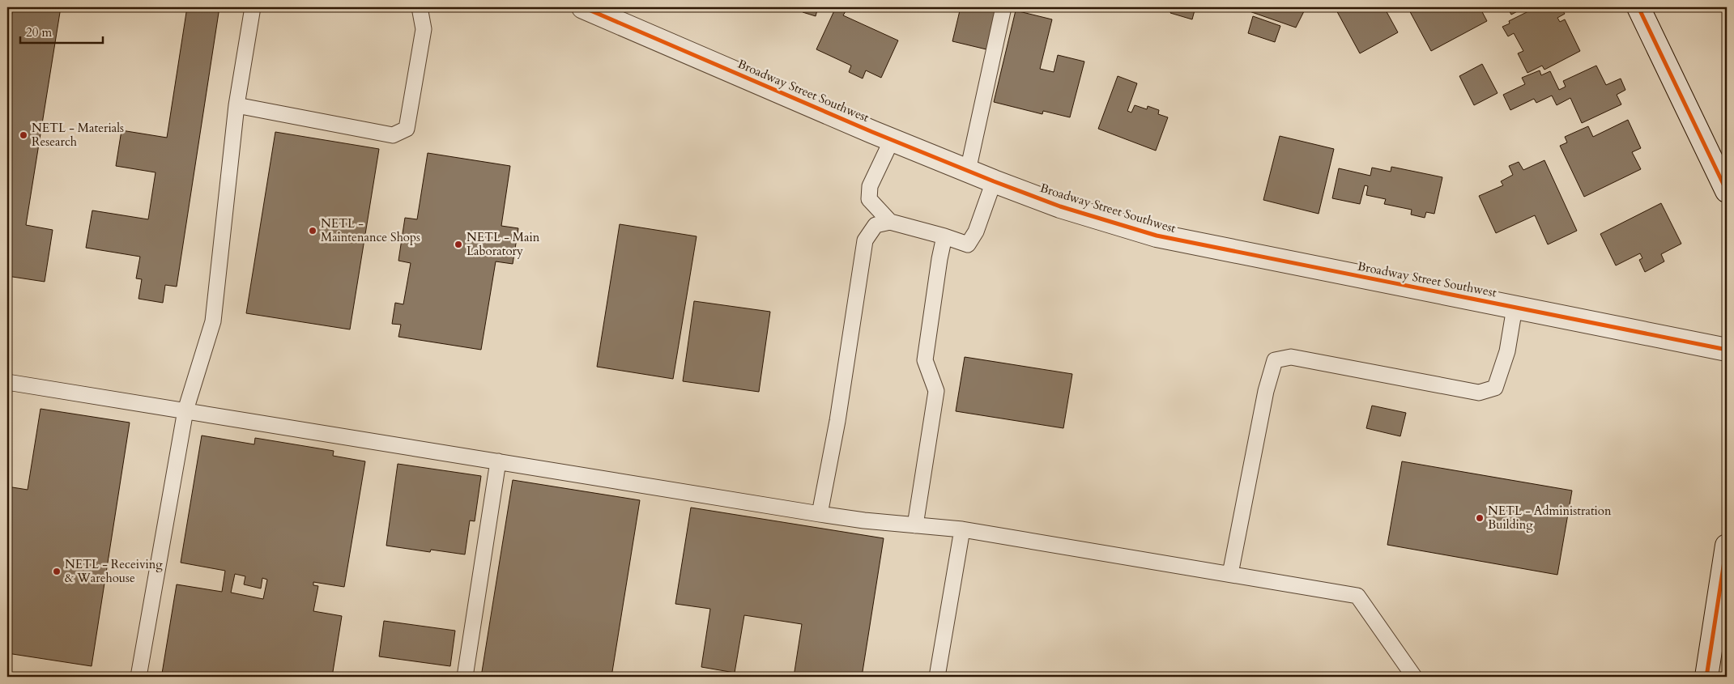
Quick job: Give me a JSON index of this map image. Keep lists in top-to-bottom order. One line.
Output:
{"streets":{"street":["Broadway Street Southwest"]},"places":["NETL - Materials Research","NETL - Maintenance Shops","NETL - Main Laboratory","NETL - Administration Building","NETL - Receiving & Warehouse"],"scale_bar":"20 m"}
